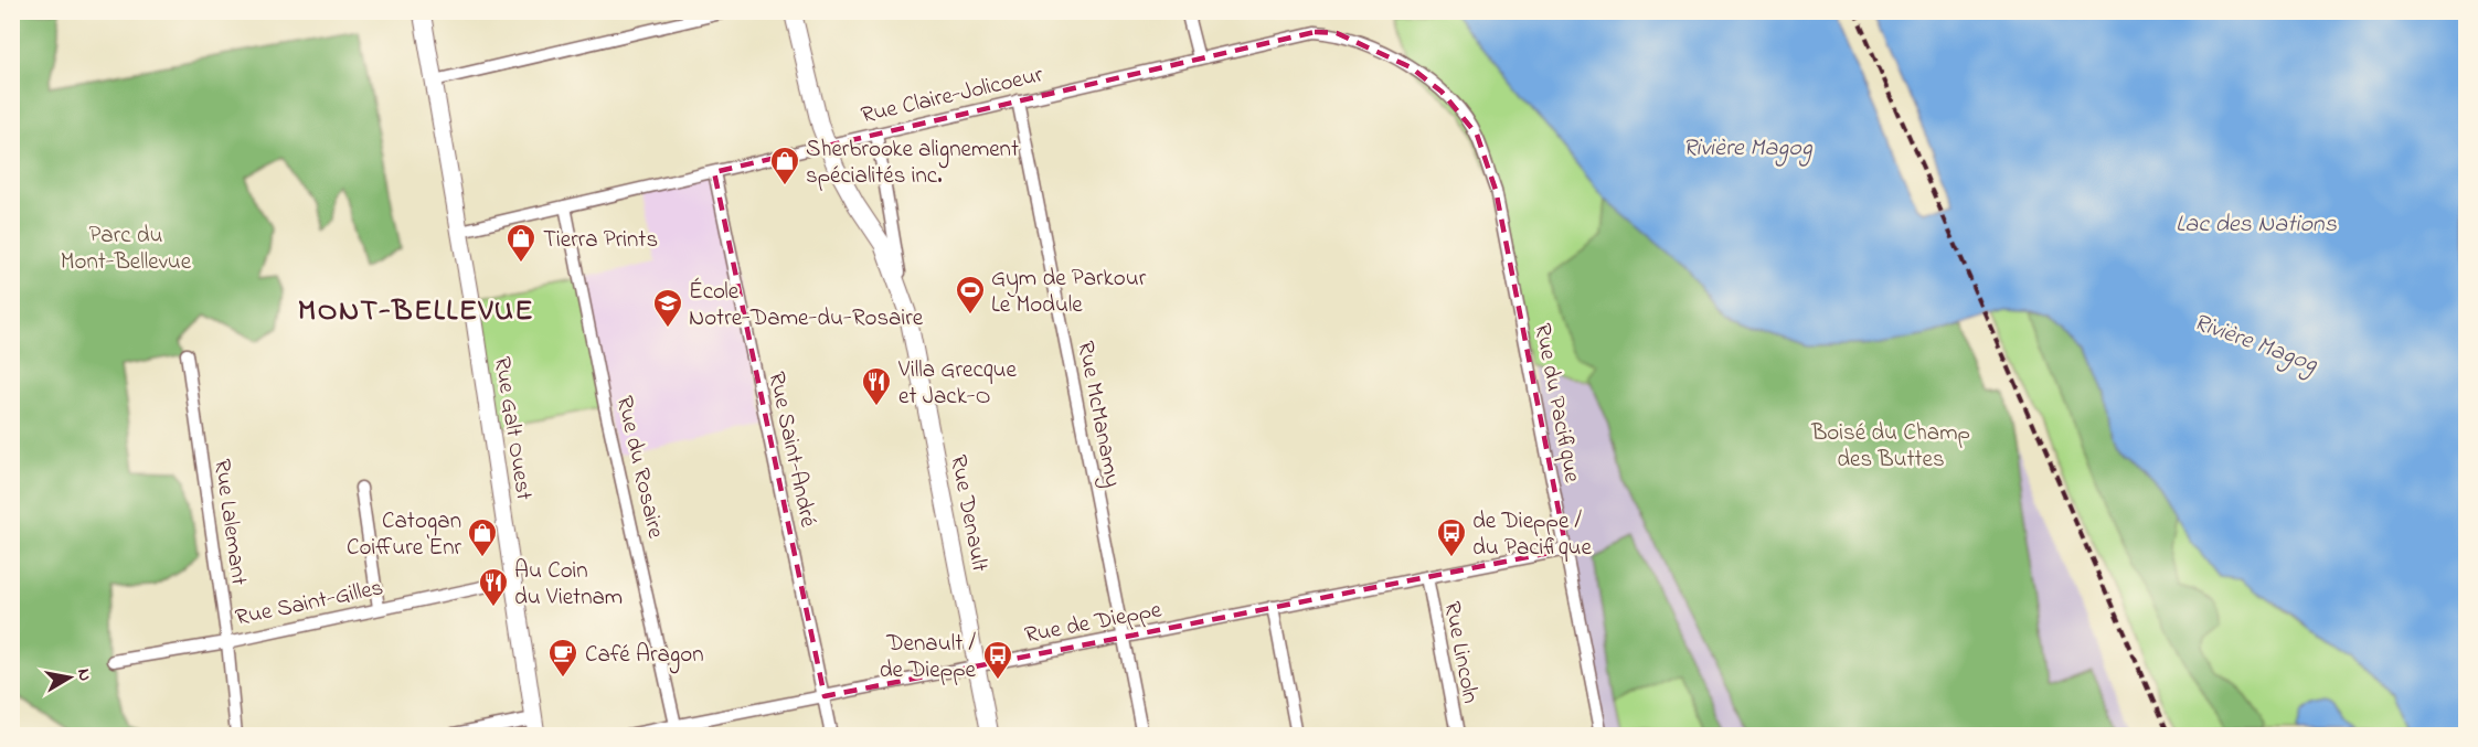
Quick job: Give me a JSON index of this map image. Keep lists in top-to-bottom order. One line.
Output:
{"streets":{"main road":["Rue Galt Ouest","Rue Denault"],"street":["Rue Claire-Jolicoeur","Rue du Pacifique","Rue McManamy","Rue Saint-André","Rue du Rosaire","Rue Lalemant","Rue Saint-Gilles","Rue de Dieppe","Rue Lincoln"]},"crossings":[["Rue Claire-Jolicoeur","Rue du Pacifique"],["Rue Claire-Jolicoeur","Rue McManamy"],["Rue Claire-Jolicoeur","Rue Galt Ouest"],["Rue Claire-Jolicoeur","Rue Saint-André"],["Rue Claire-Jolicoeur","Rue du Rosaire"],["Rue Claire-Jolicoeur","Rue Denault"],["Rue du Pacifique","Rue de Dieppe"],["Rue McManamy","Rue de Dieppe"],["Rue Galt Ouest","Rue Saint-Gilles"],["Rue Saint-André","Rue de Dieppe"],["Rue du Rosaire","Rue de Dieppe"],["Rue Denault","Rue de Dieppe"],["Rue Lalemant","Rue Saint-Gilles"],["Rue de Dieppe","Rue Lincoln"]],"districts":["MONT-BELLEVUE"],"water":["Rivière Magog","Lac des Nations"],"parks":["Parc du Mont-Bellevue","Boisé du Champ des Buttes"],"places":{"shop":["Sherbrooke alignement spécialités inc.","Tierra Prints","Catogan Coiffure Enr"],"sports":["Gym de Parkour Le Module"],"school or university":["École Notre-Dame-du-Rosaire"],"restaurant":["Villa Grecque et Jack-O","Au Coin du Vietnam"],"bus stop":["de Dieppe / du Pacifique","Denault / de Dieppe"],"cafe":["Café Aragon"]},"north":"right"}
